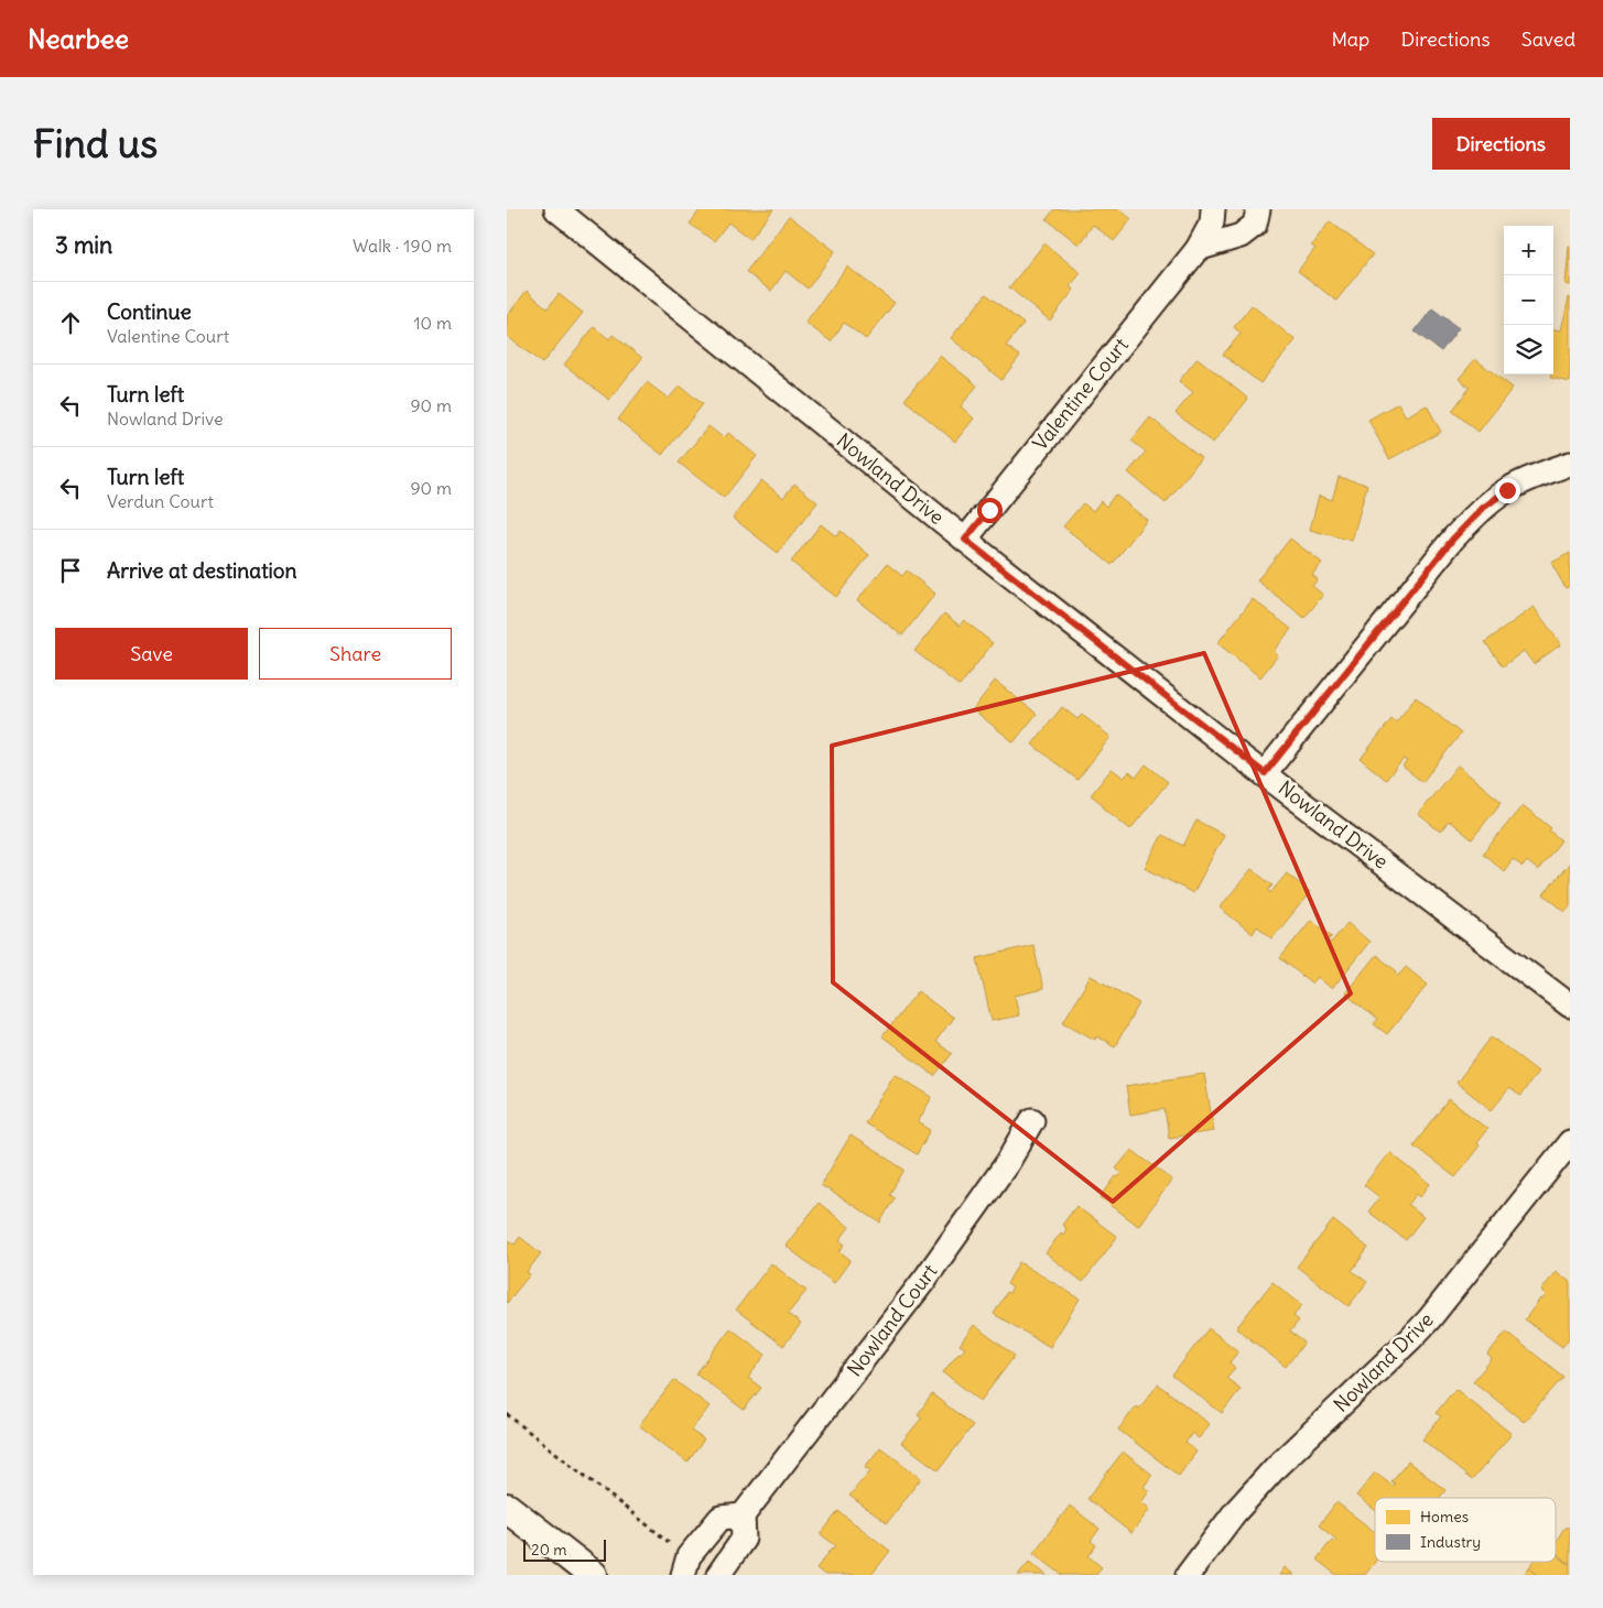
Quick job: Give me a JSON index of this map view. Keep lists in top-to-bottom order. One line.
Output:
{"streets":{"street":["Valentine Court","Nowland Drive","Nowland Court"]},"crossings":[["Valentine Court","Nowland Drive"]],"legend":["Homes","Industry"],"scale_bar":"20 m","page":{"header":"Nearbee","nav":["Map","Directions","Saved"],"buttons":["Directions",["Save","Share"]],"title":"Find us","heading":["3 min","Walk · 190 m"],"map_buttons":["+","−"],"list":[["Continue","Valentine Court","10 m"],["Turn left","Nowland Drive","90 m"],["Turn left","Verdun Court","90 m"],"Arrive at destination"],"scale":"20 m"}}
